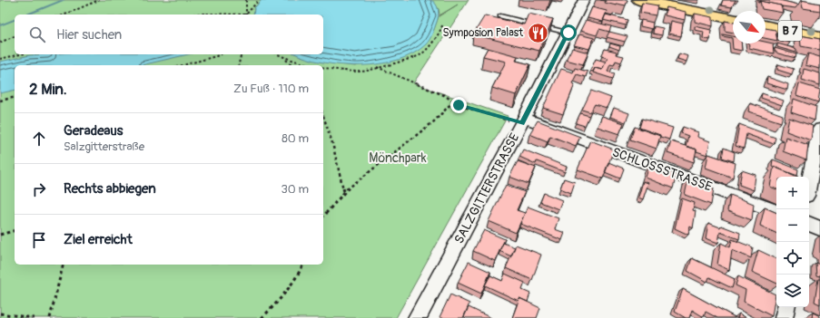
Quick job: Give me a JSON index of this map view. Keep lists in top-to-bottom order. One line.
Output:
{"streets":{"main road":["B 7"],"street":["SCHLOSSSTRASSE","SALZGITTERSTRASSE"]},"crossings":[["SCHLOSSSTRASSE","SALZGITTERSTRASSE"]],"parks":["Mönchpark"],"places":{"restaurant":["Symposion Palast"]},"north":"bottom right","page":{"search":"Hier suchen","heading":["2 Min.","Zu Fuß · 110 m"],"list":[["Geradeaus","Salzgitterstraße","80 m"],["Rechts abbiegen","30 m"],"Ziel erreicht"],"map_buttons":["+","−"]}}
